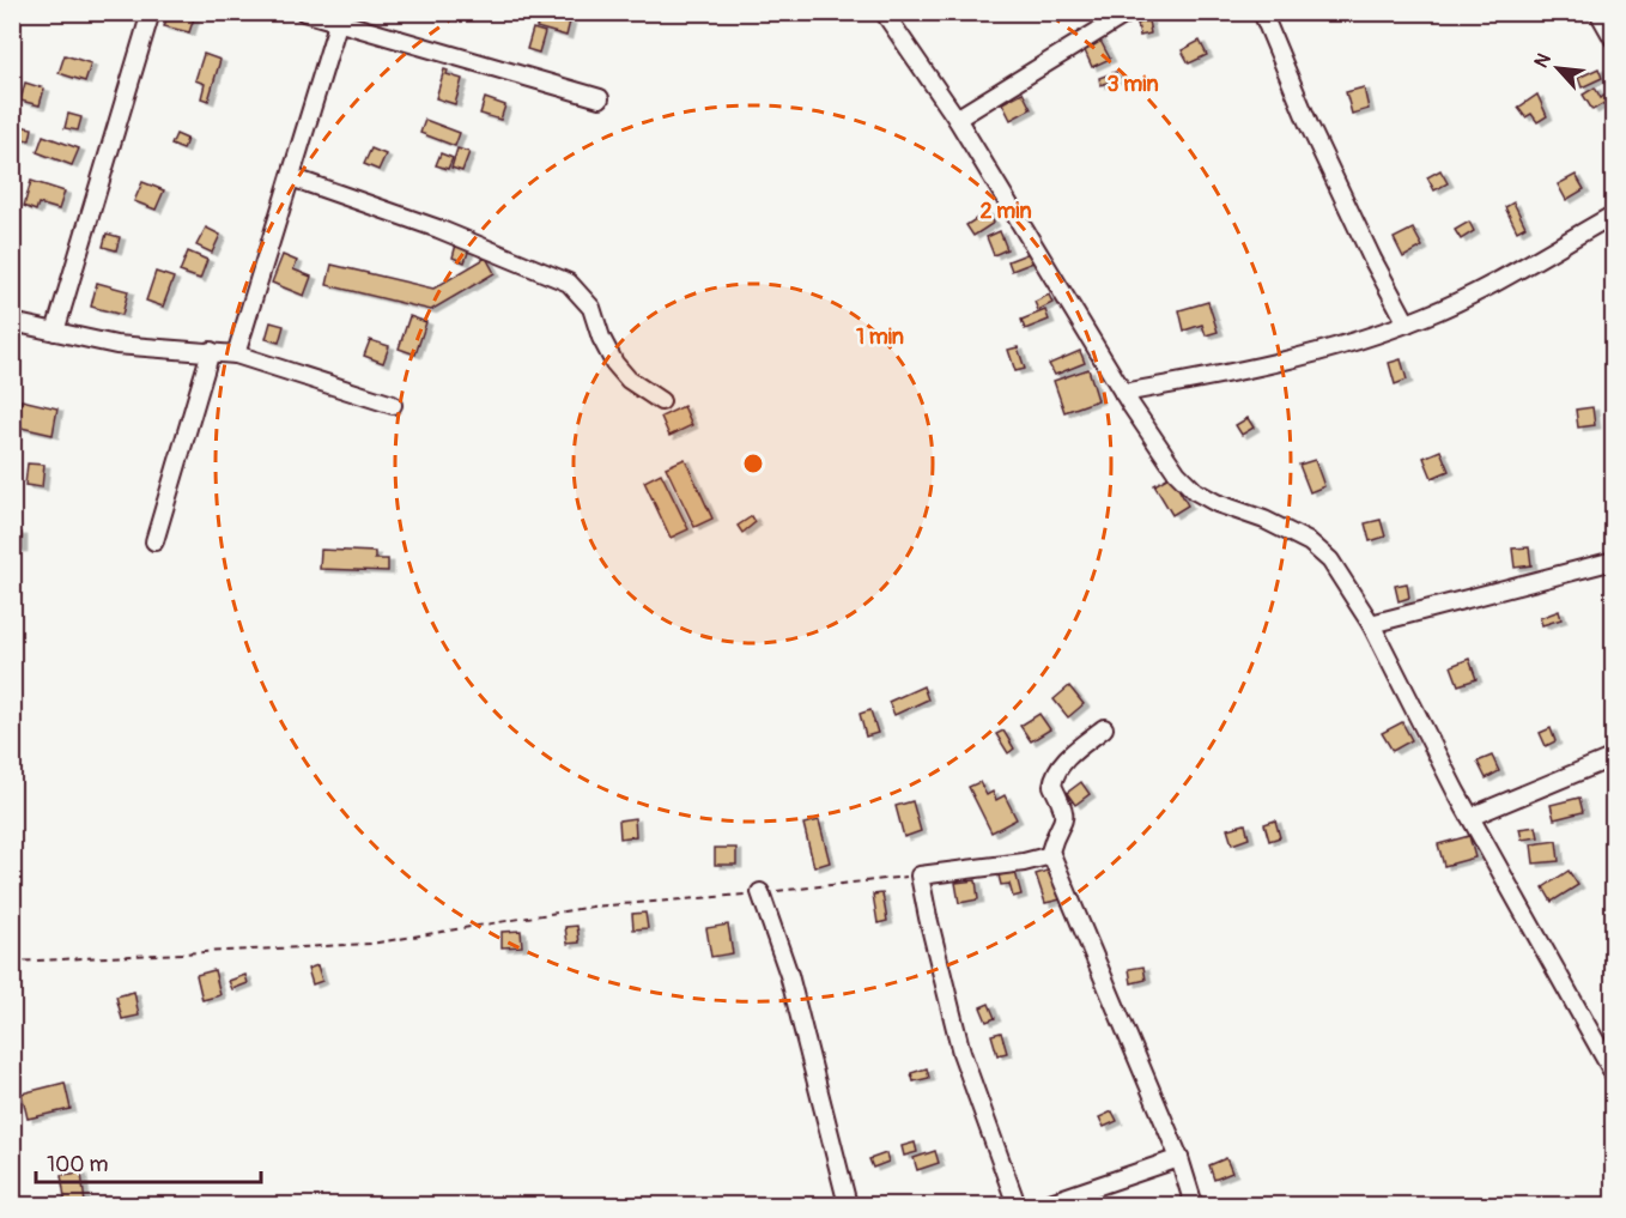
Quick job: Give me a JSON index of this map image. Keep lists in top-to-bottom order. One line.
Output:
{"scale_bar":"100 m","north":"top left","rings":["3 min","2 min","1 min"]}
